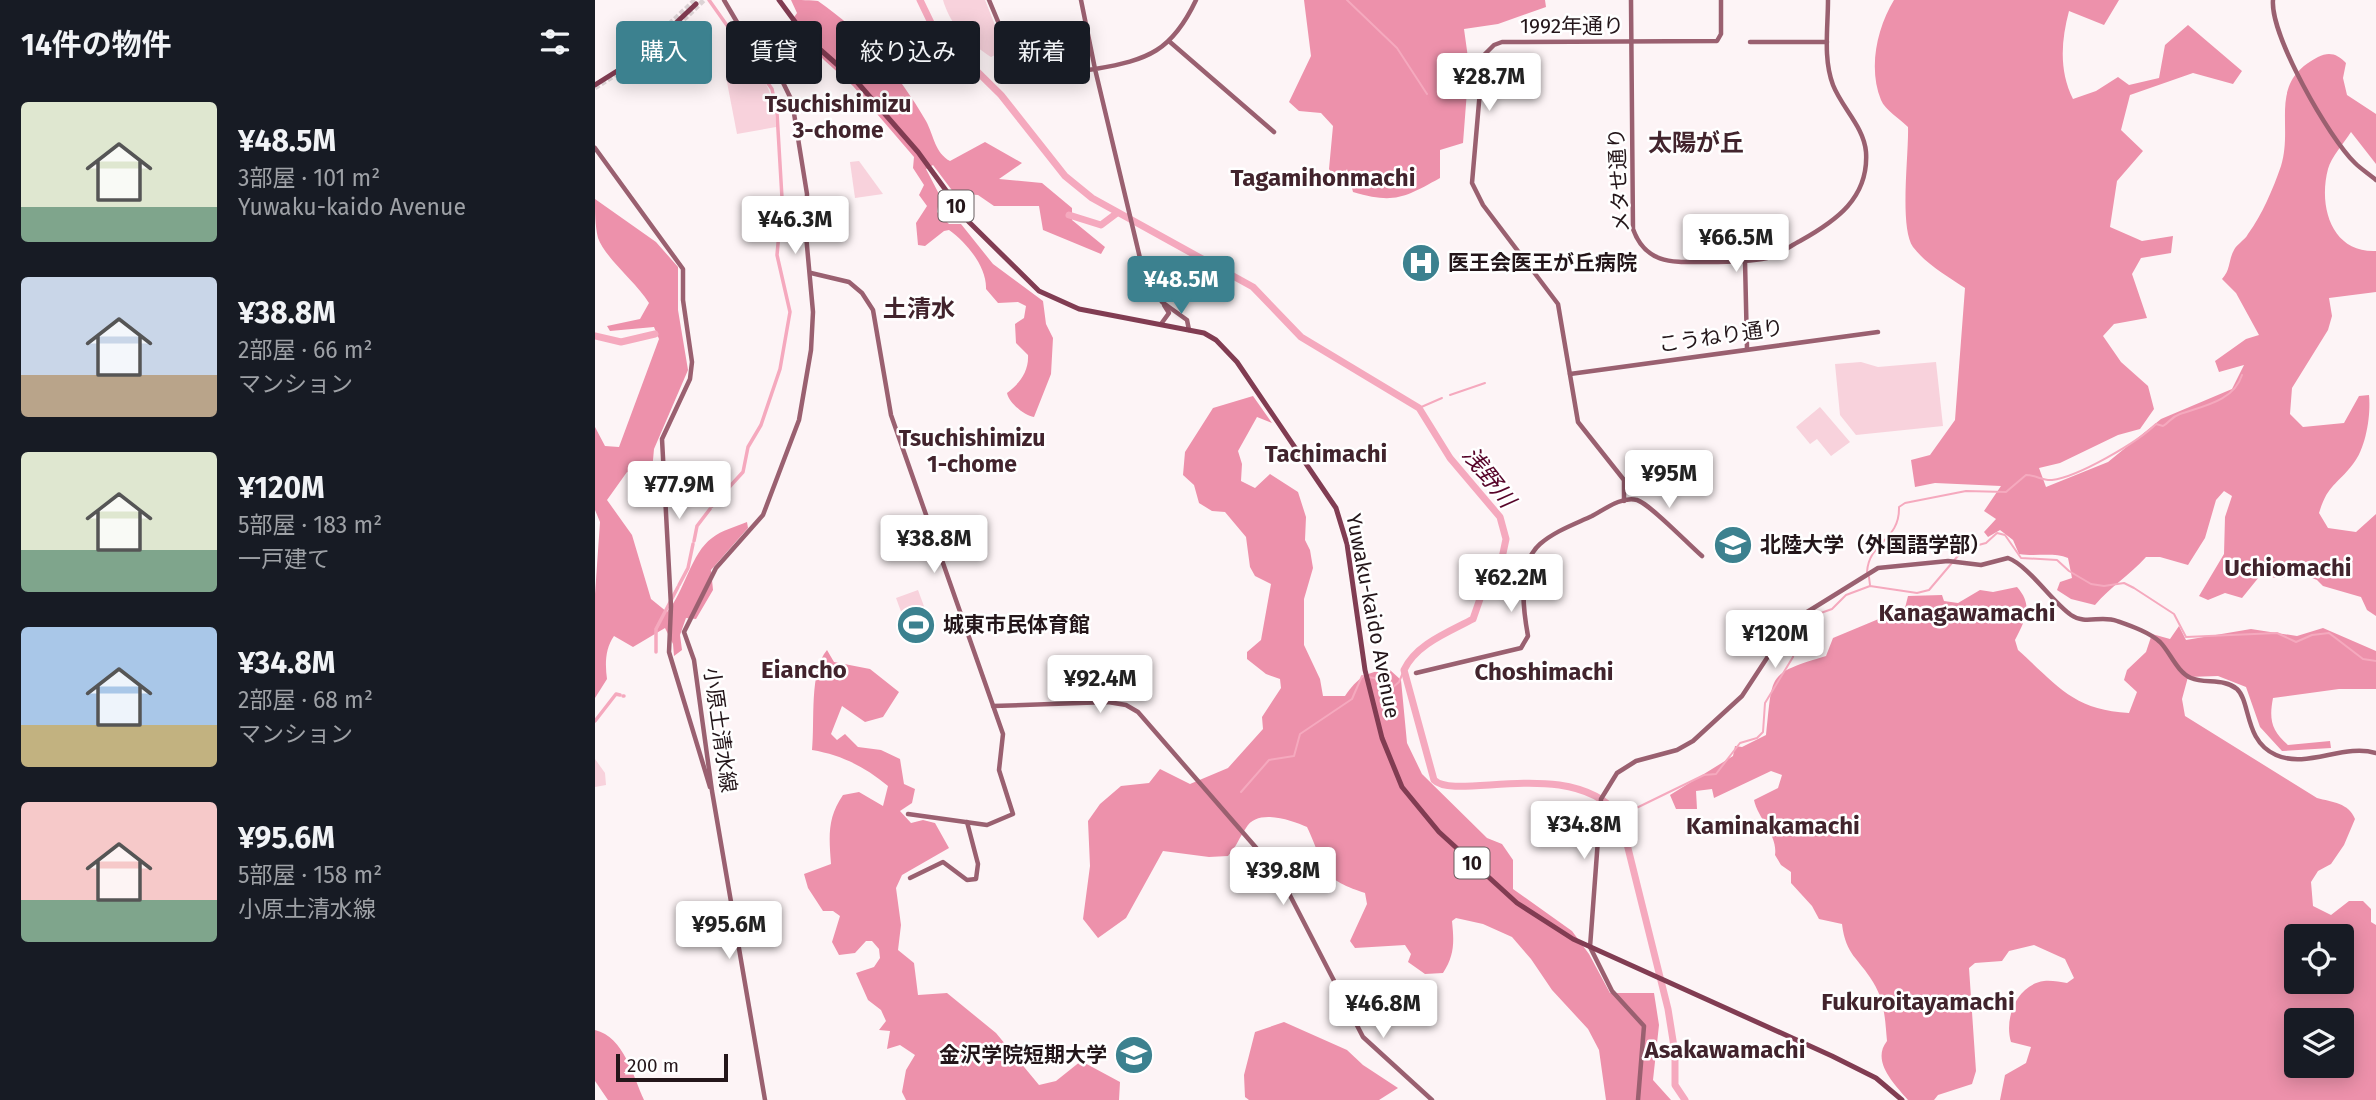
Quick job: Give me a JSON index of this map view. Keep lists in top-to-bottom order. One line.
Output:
{"streets":{"main road":["10","Yuwaku-kaido Avenue"],"street":["1992年通り","メタせ通り","こうねり通り","小原土清水線"]},"crossings":[["1992年通り","メタせ通り"],["1992年通り","こうねり通り"]],"districts":["Tsuchishimizu 3-chome","太陽が丘","Tagamihonmachi","土清水","Tsuchishimizu 1-chome","Tachimachi","Uchiomachi","Kanagawamachi","Eiancho","Choshimachi","Kaminakamachi","Fukuroitayamachi","Asakawamachi"],"water":["浅野川"],"places":{"hospital":["医王会医王が丘病院"],"school or university":["北陸大学（外国語学部）","金沢学院短期大学"],"sports":["城東市民体育館"]},"scale_bar":"200 m","page":{"heading":"14件の物件","chip":["購入","賃貸","絞り込み","新着"],"price":["¥28.7M","¥46.3M","¥66.5M","¥48.5M","¥95M","¥77.9M","¥38.8M","¥62.2M","¥120M","¥92.4M","¥34.8M","¥39.8M","¥95.6M","¥46.8M"],"list":[{"name":"¥48.5M","note":"3部屋 · 101 m² · Yuwaku-kaido Avenue"},{"name":"¥38.8M","note":"2部屋 · 66 m² · マンション"},{"name":"¥120M","note":"5部屋 · 183 m² · 一戸建て"},{"name":"¥34.8M","note":"2部屋 · 68 m² · マンション"},{"name":"¥95.6M","note":"5部屋 · 158 m² · 小原土清水線"}],"scale":"200 m"}}
